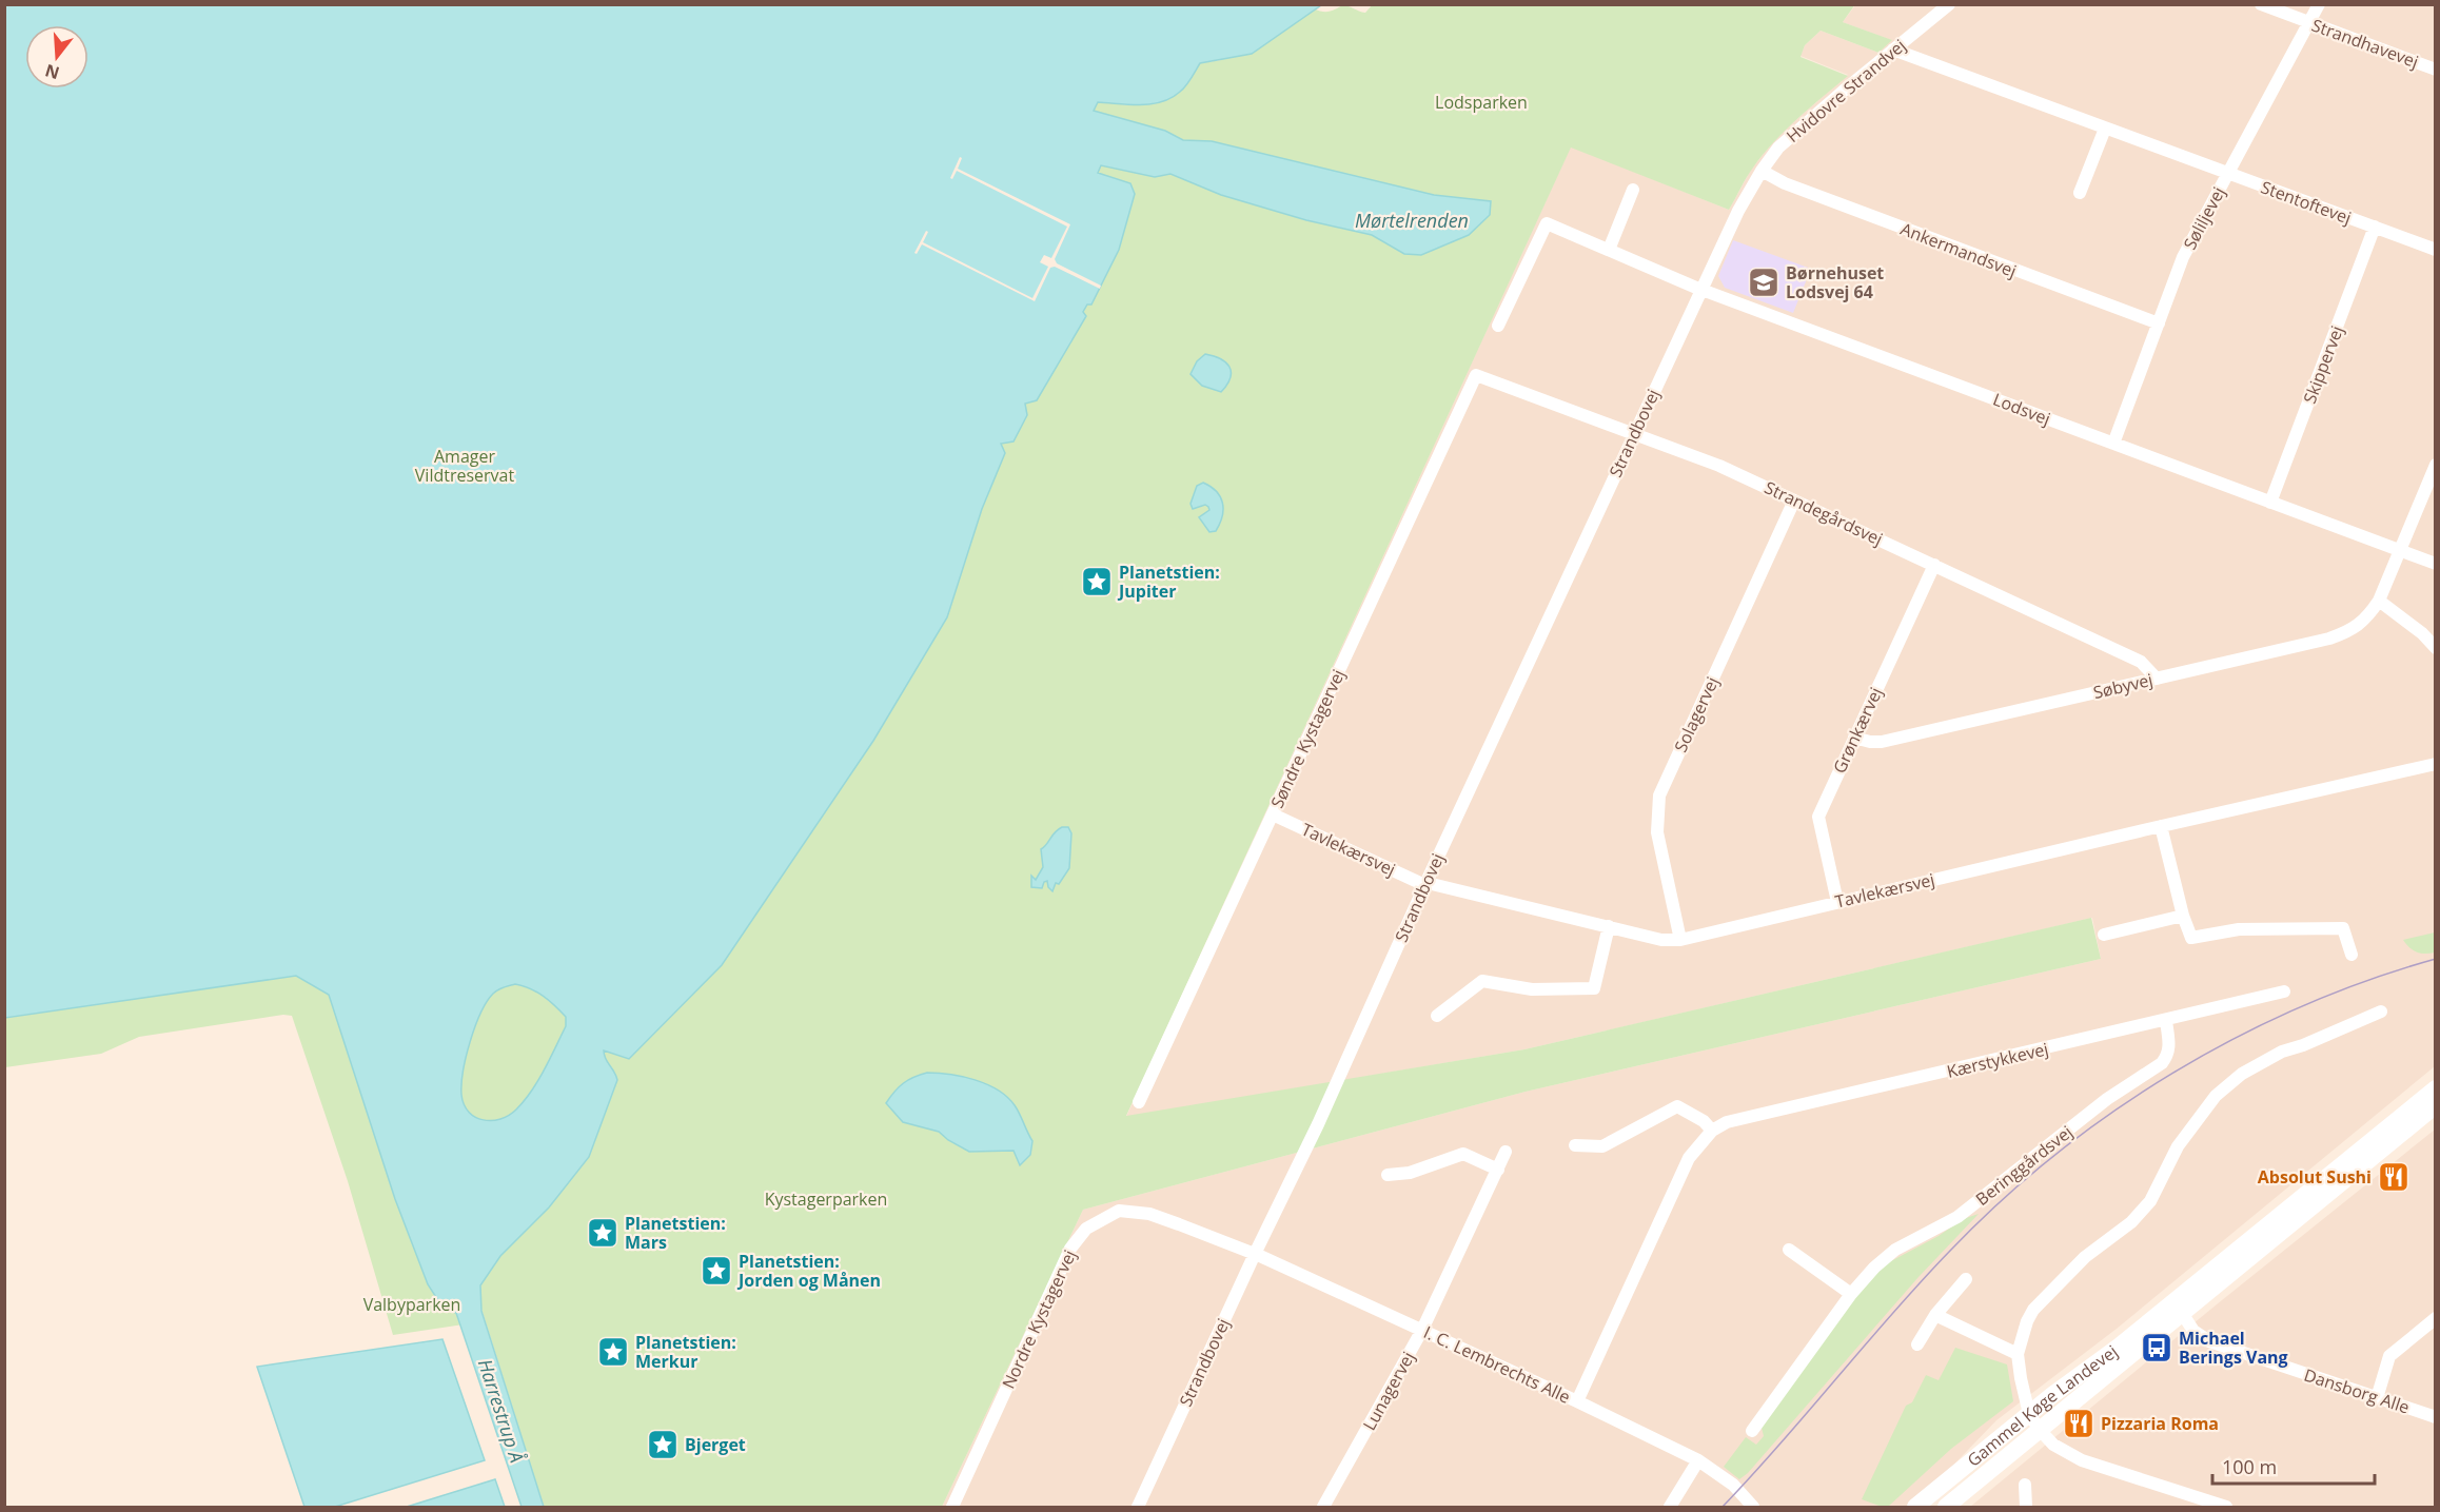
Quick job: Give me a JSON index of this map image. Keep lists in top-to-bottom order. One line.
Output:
{"streets":{"main road":["Gammel Køge Landevej"],"street":["Strandhavevej","Hvidovre Strandvej","Stentoftevej","Søliljevej","Ankermandsvej","Skippervej","Lodsvej","Strandbovej","Strandegårdsvej","Søbyvej","Solagervej","Grønkærvej","Søndre Kystagervej","Tavlekærsvej","Kærstykkevej","Beringgårdsvej","Nordre Kystagervej","I. C. Lembrechts Alle","Lunagervej","Dansborg Alle"]},"crossings":[["Strandhavevej","Søliljevej"],["Hvidovre Strandvej","Stentoftevej"],["Hvidovre Strandvej","Ankermandsvej"],["Hvidovre Strandvej","Lodsvej"],["Hvidovre Strandvej","Strandbovej"],["Stentoftevej","Søliljevej"],["Stentoftevej","Skippervej"],["Søliljevej","Ankermandsvej"],["Søliljevej","Lodsvej"],["Skippervej","Lodsvej"],["Lodsvej","Strandbovej"],["Lodsvej","Søbyvej"],["Strandbovej","Strandegårdsvej"],["Strandbovej","Tavlekærsvej"],["Strandbovej","Nordre Kystagervej"],["Strandbovej","I. C. Lembrechts Alle"],["Strandegårdsvej","Søbyvej"],["Strandegårdsvej","Solagervej"],["Strandegårdsvej","Grønkærvej"],["Strandegårdsvej","Søndre Kystagervej"],["Søbyvej","Grønkærvej"],["Solagervej","Tavlekærsvej"],["Grønkærvej","Tavlekærsvej"],["Søndre Kystagervej","Tavlekærsvej"],["Kærstykkevej","Beringgårdsvej"],["Kærstykkevej","I. C. Lembrechts Alle"],["Nordre Kystagervej","I. C. Lembrechts Alle"],["I. C. Lembrechts Alle","Lunagervej"],["Dansborg Alle","Gammel Køge Landevej"]],"water":["Mørtelrenden","Harrestrup Å"],"parks":["Lodsparken","Amager Vildtreservat","Kystagerparken","Valbyparken"],"places":{"school or university":["Børnehuset Lodsvej 64"],"place":["Planetstien: Jupiter","Planetstien: Mars","Planetstien: Jorden og Månen","Planetstien: Merkur","Bjerget"],"restaurant":["Absolut Sushi","Pizzaria Roma"],"bus stop":["Michael Berings Vang"]},"scale_bar":"100 m","north":"bottom"}
